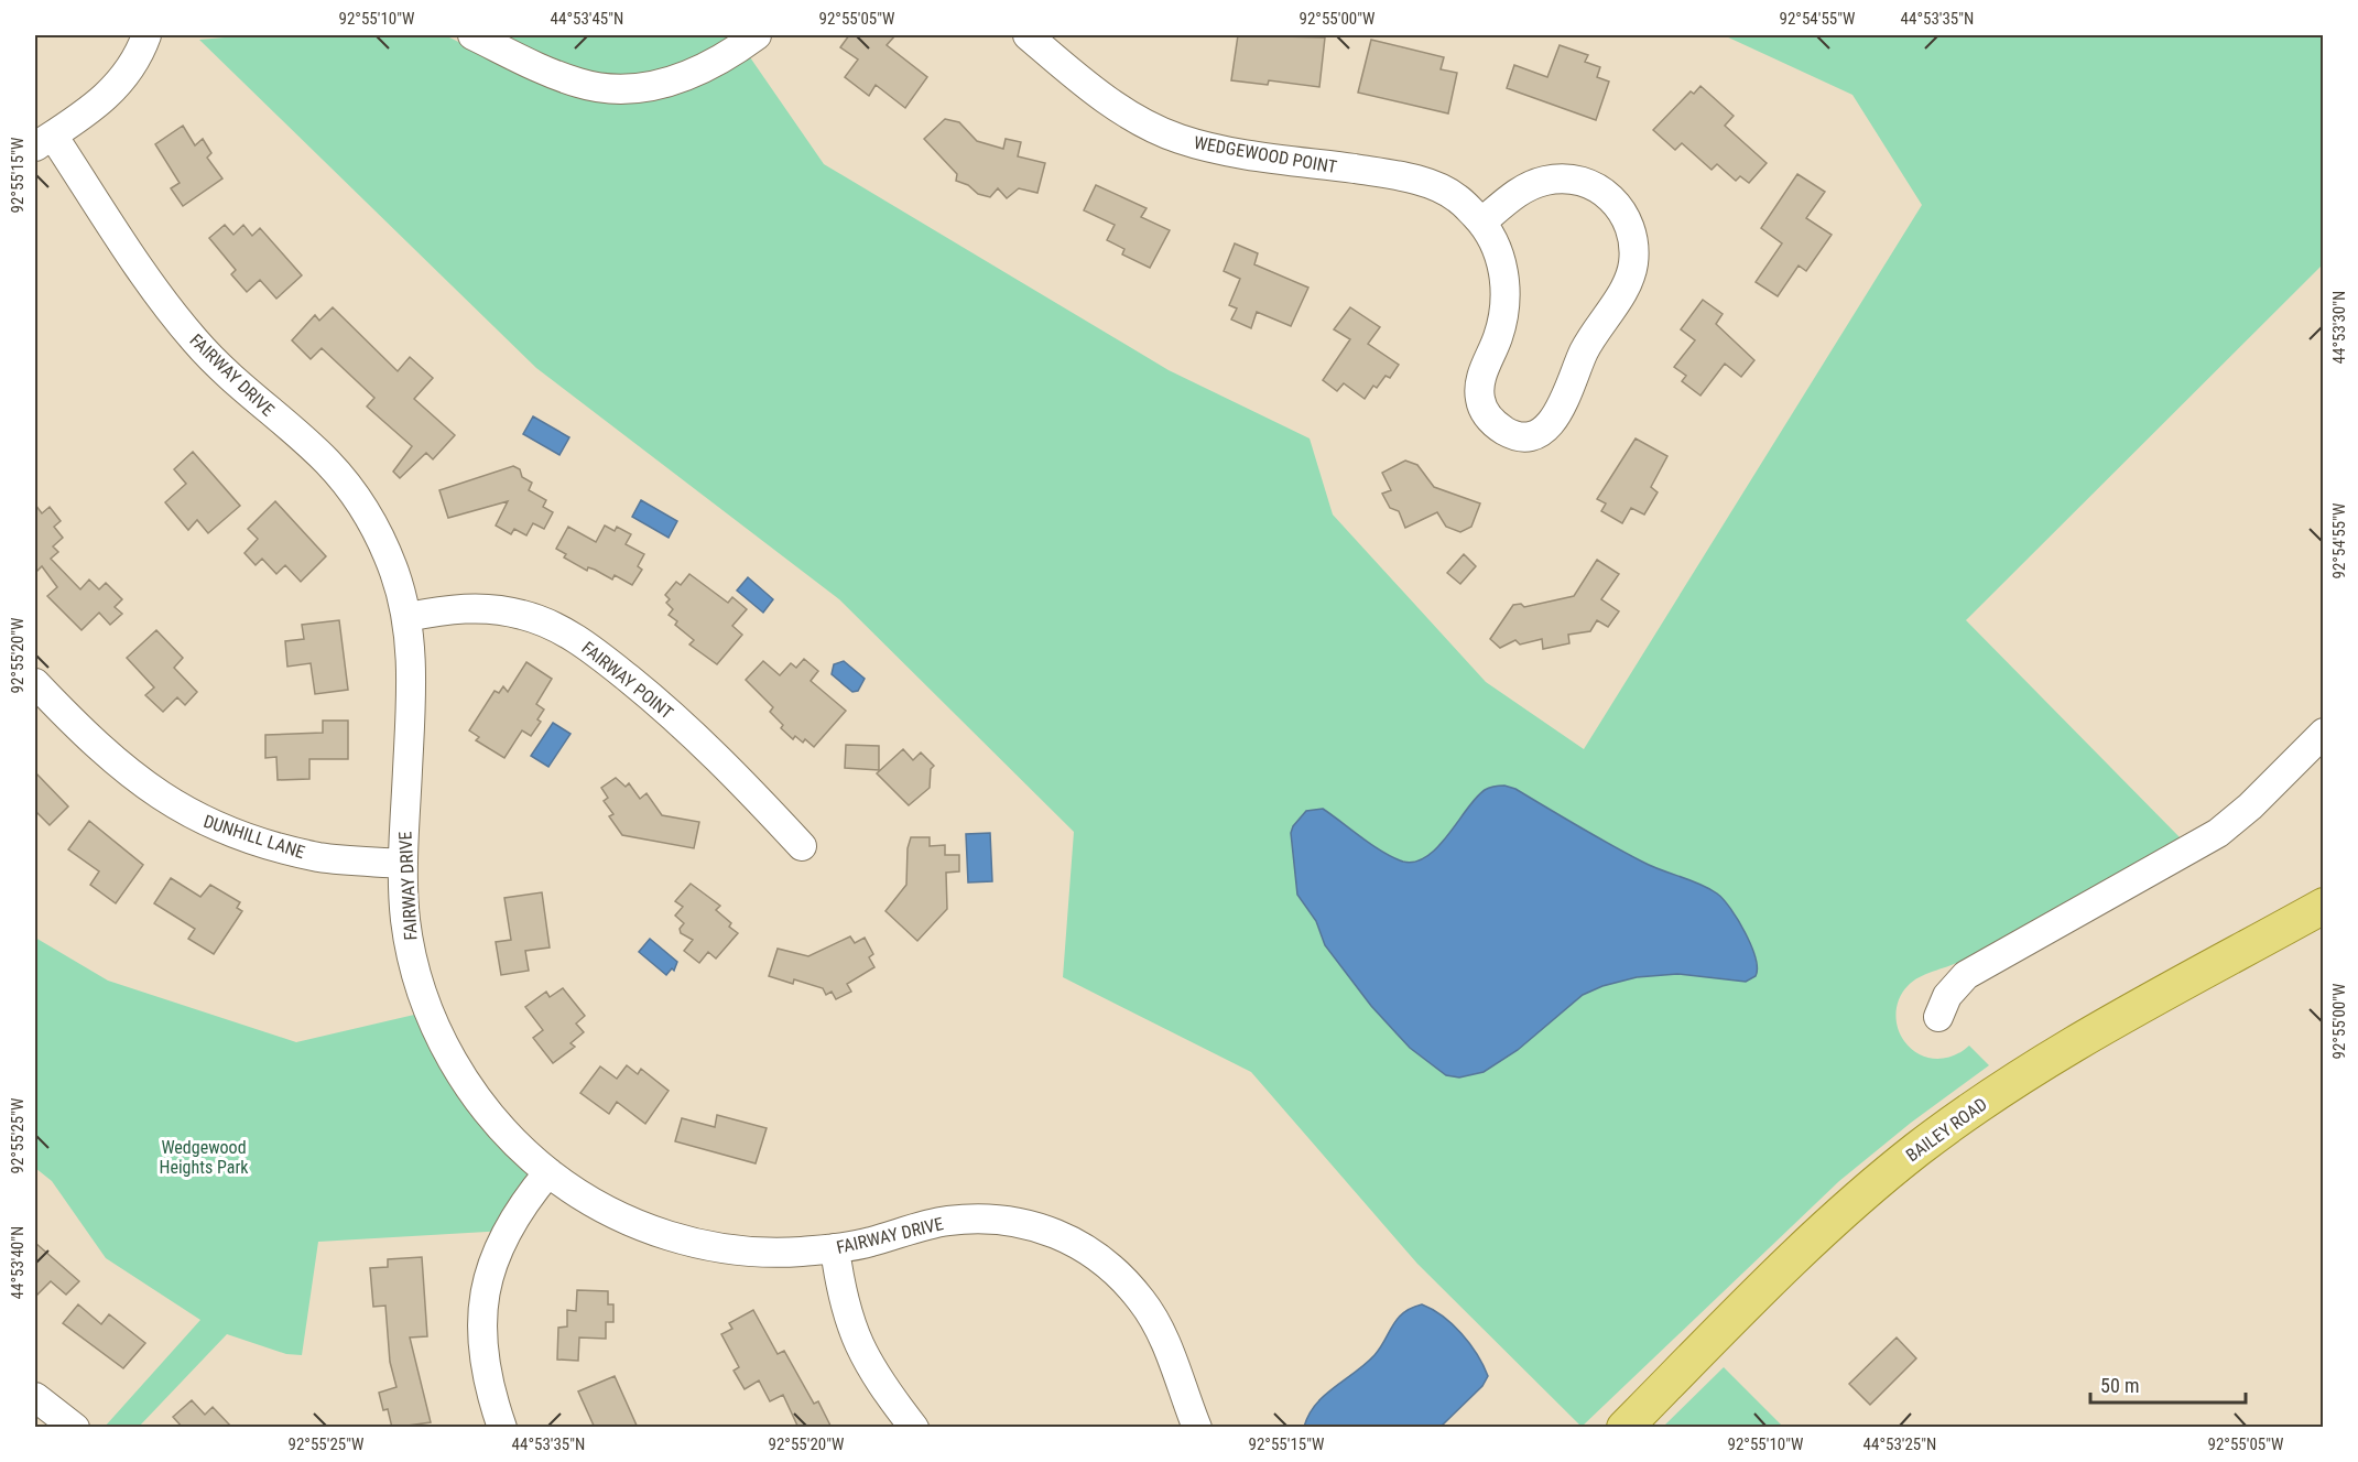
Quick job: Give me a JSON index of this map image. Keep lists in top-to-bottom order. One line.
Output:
{"streets":{"main road":["BAILEY ROAD"],"street":["WEDGEWOOD POINT","FAIRWAY DRIVE","FAIRWAY POINT","DUNHILL LANE"]},"crossings":[["FAIRWAY DRIVE","FAIRWAY POINT"],["FAIRWAY DRIVE","DUNHILL LANE"]],"parks":["Wedgewood Heights Park"],"scale_bar":"50 m","coordinates":["92°55'10\"W","44°53'45\"N","92°55'05\"W","92°55'00\"W","92°54'55\"W","44°53'35\"N","92°55'15\"W","44°53'30\"N","92°55'20\"W","92°55'25\"W","44°53'40\"N","44°53'25\"N"]}
